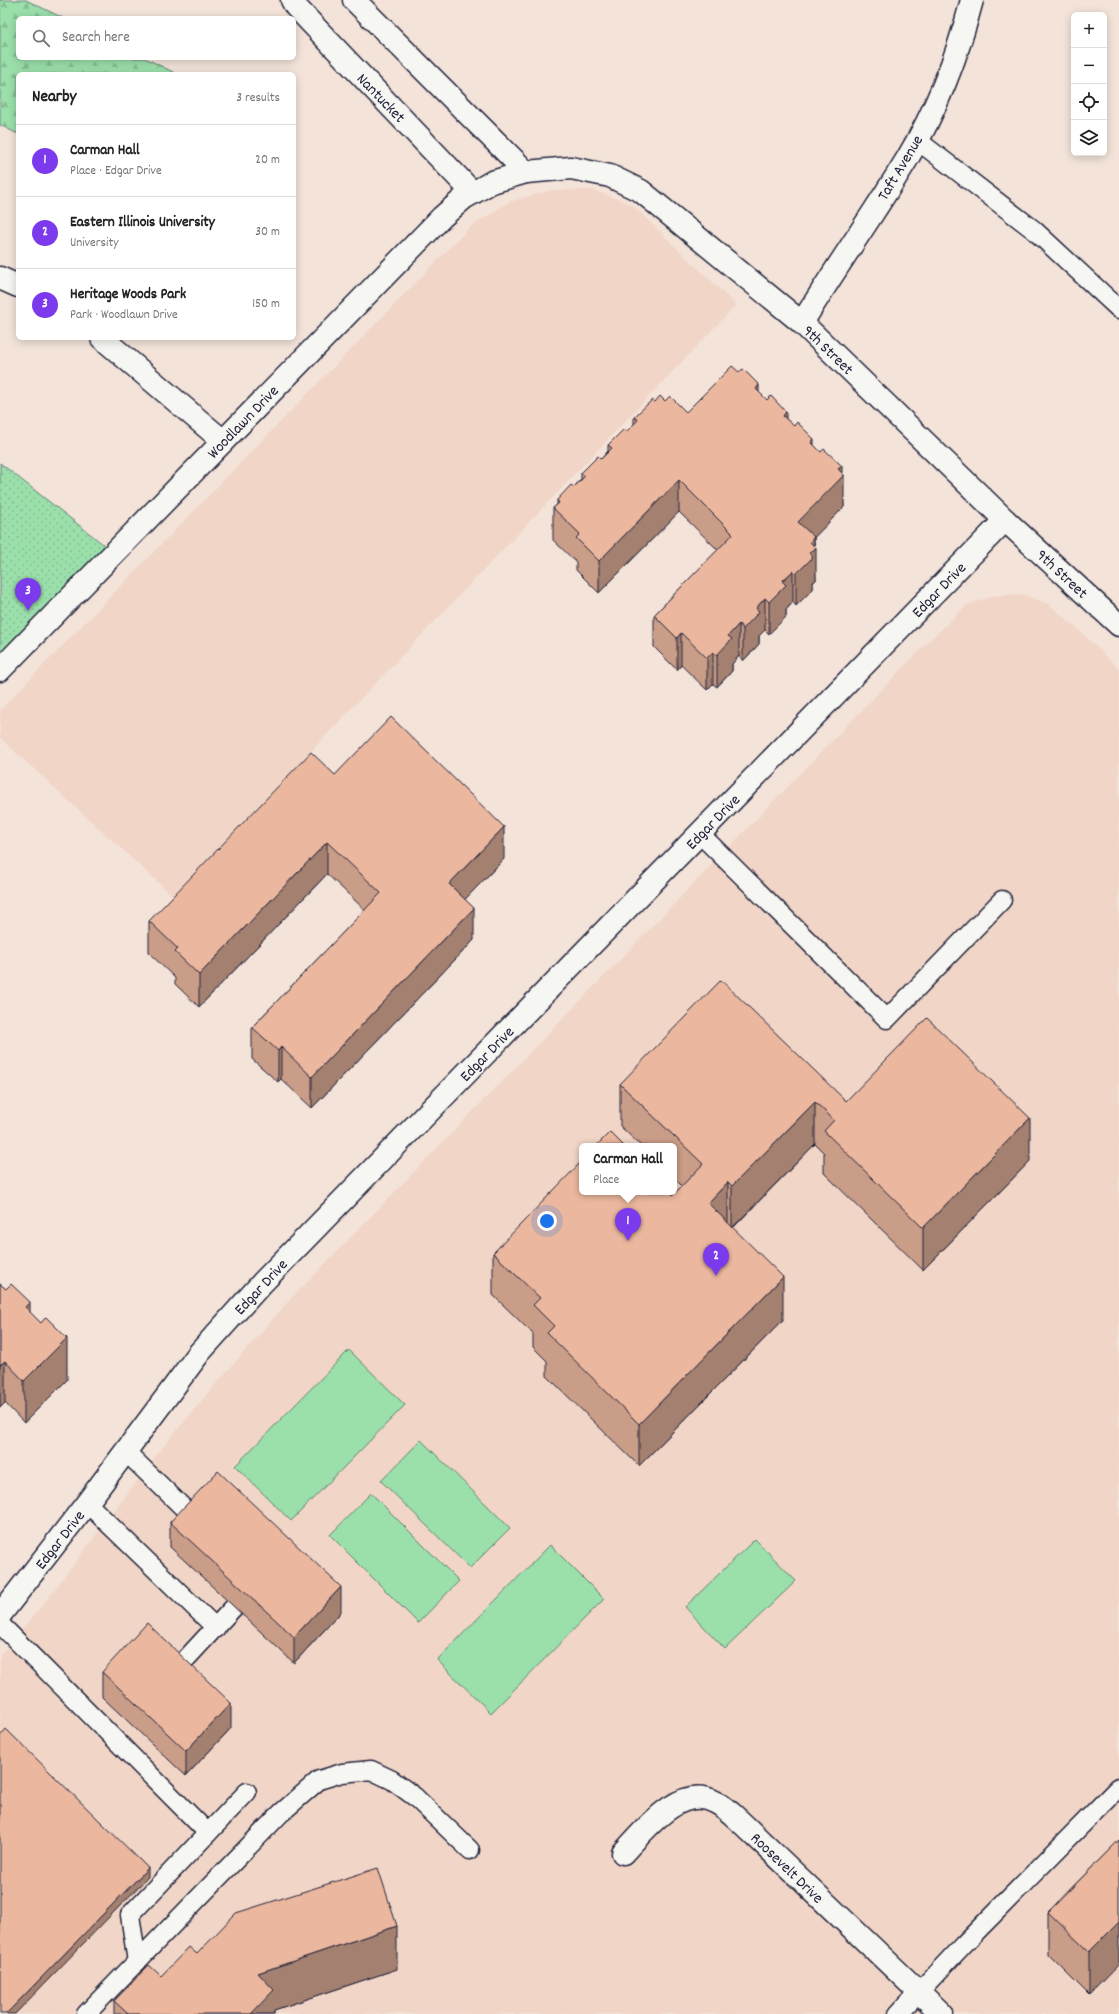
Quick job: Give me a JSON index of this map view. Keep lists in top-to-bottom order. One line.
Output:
{"streets":{"street":["Nantucket","Taft Avenue","9th Street","Woodlawn Drive","Edgar Drive","Roosevelt Drive"]},"crossings":[["Nantucket","Woodlawn Drive"],["Taft Avenue","9th Street"],["9th Street","Woodlawn Drive"],["9th Street","Edgar Drive"]],"page":{"map_buttons":["+","−"],"search":"Search here","heading":["Nearby","3 results"],"list":[{"mark":"1","name":"Carman Hall","note":"Place · Edgar Drive","value":"20 m"},{"mark":"2","name":"Eastern Illinois University","note":"University","value":"30 m"},{"mark":"3","name":"Heritage Woods Park","note":"Park · Woodlawn Drive","value":"150 m"}],"pins":["3","1","2"],"popup":["Carman Hall","Place"]}}
